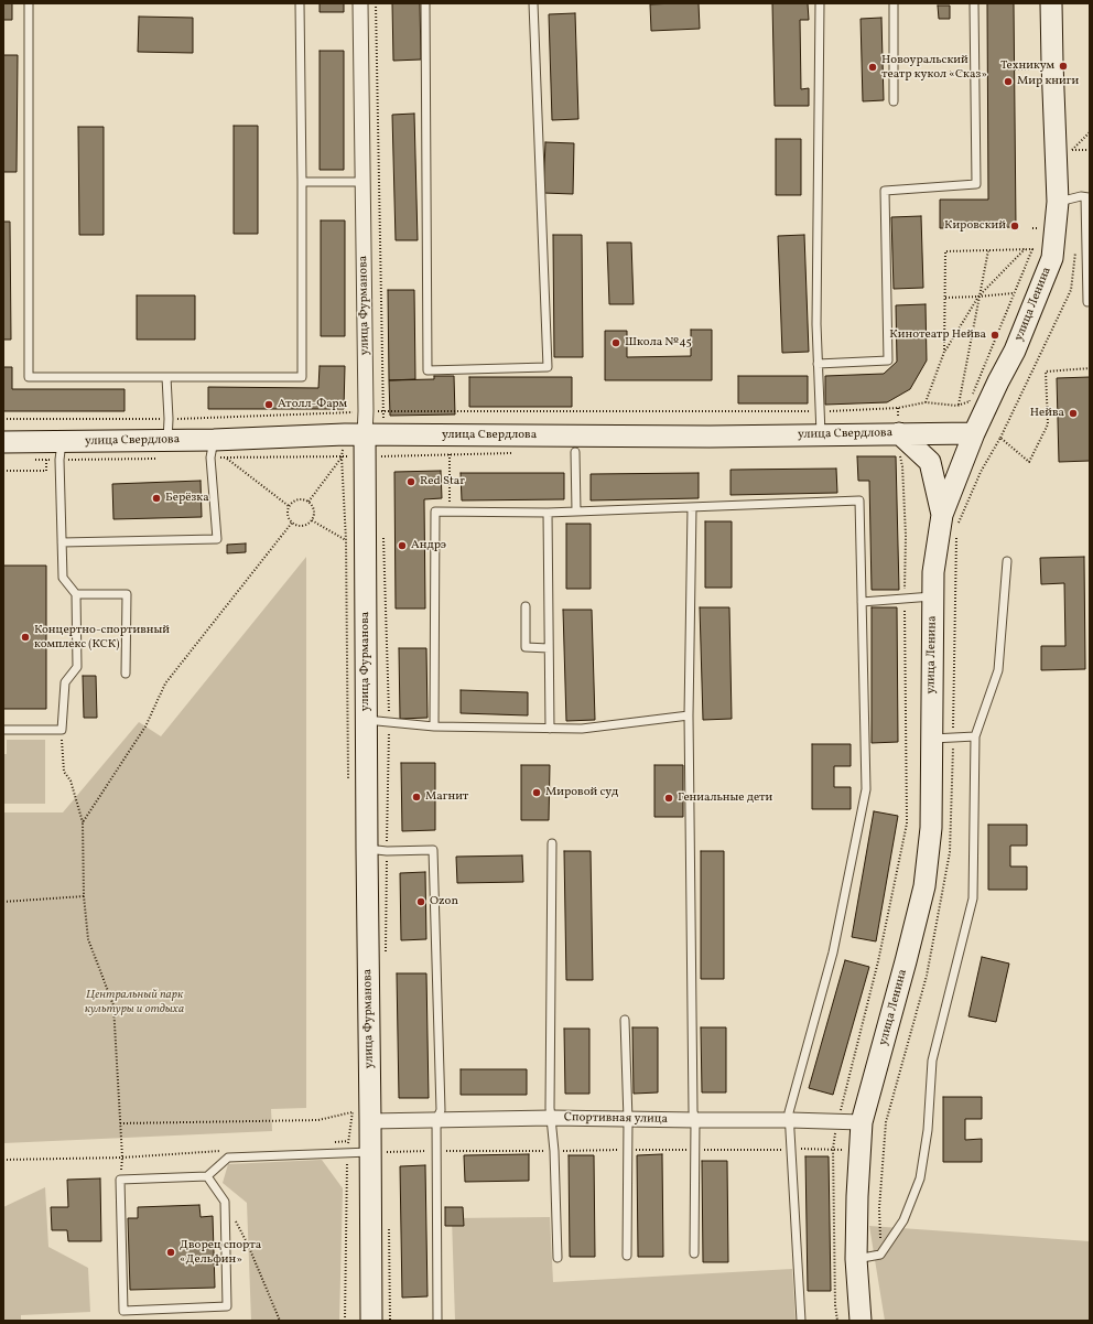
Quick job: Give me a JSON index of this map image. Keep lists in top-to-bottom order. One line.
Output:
{"streets":{"main road":["улица Ленина","улица Фурманова","улица Свердлова"],"street":["Спортивная улица"]},"crossings":[["улица Ленина","улица Свердлова"],["улица Ленина","Спортивная улица"],["улица Фурманова","улица Свердлова"],["улица Фурманова","Спортивная улица"]],"parks":["Центральный парк культуры и отдыха"],"places":["Техникум","Новоуральский театр кукол «Сказ»","Мир книги","Кировский","Кинотеатр Нейва","Школа №45","Атолл-Фарм","Нейва","Red Star","Берёзка","Андрэ","Концертно-спортивный комплекс (КСК)","Мировой суд","Магнит","Гениальные дети","Ozon","Дворец спорта «Дельфин»"]}
